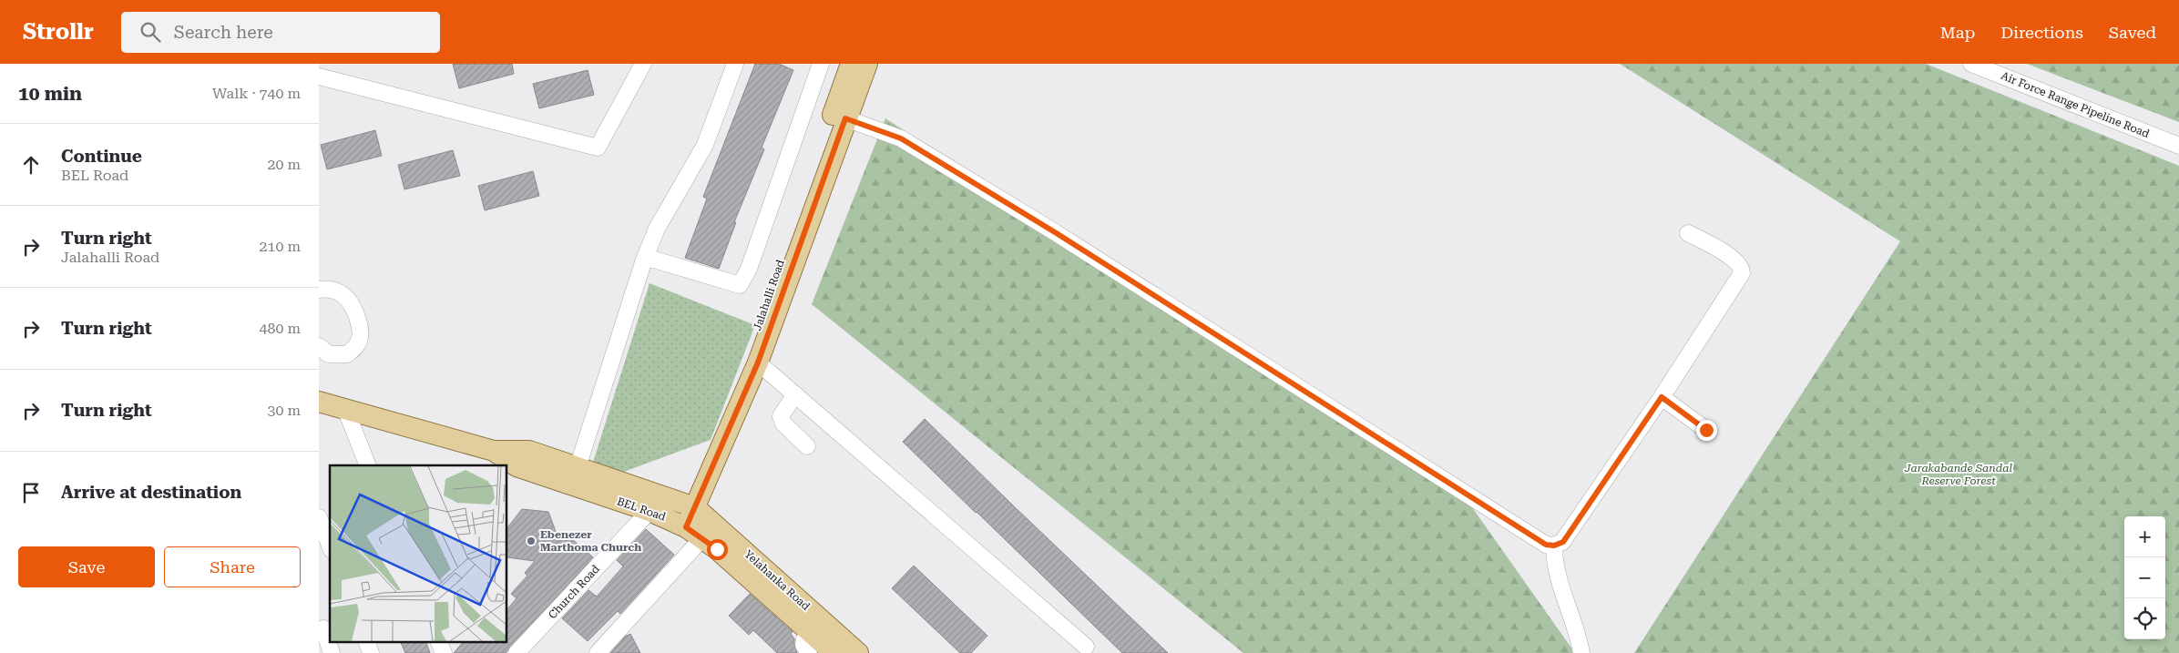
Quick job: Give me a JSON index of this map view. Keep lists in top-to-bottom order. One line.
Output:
{"streets":{"main road":["Jalahalli Road","BEL Road","Yelahanka Road"],"street":["Air Force Range Pipeline Road","Church Road"]},"crossings":[["Jalahalli Road","BEL Road"],["Jalahalli Road","Yelahanka Road"],["BEL Road","Yelahanka Road"],["BEL Road","Church Road"]],"parks":["Jarakabande Sandal Reserve Forest"],"places":["Ebenezer Marthoma Church"],"page":{"header":"Strollr","search":"Search here","nav":["Map","Directions","Saved"],"heading":["10 min","Walk · 740 m"],"list":[["Continue","BEL Road","20 m"],["Turn right","Jalahalli Road","210 m"],["Turn right","480 m"],["Turn right","30 m"],"Arrive at destination"],"map_buttons":["+","−"],"buttons":["Save","Share"]}}
